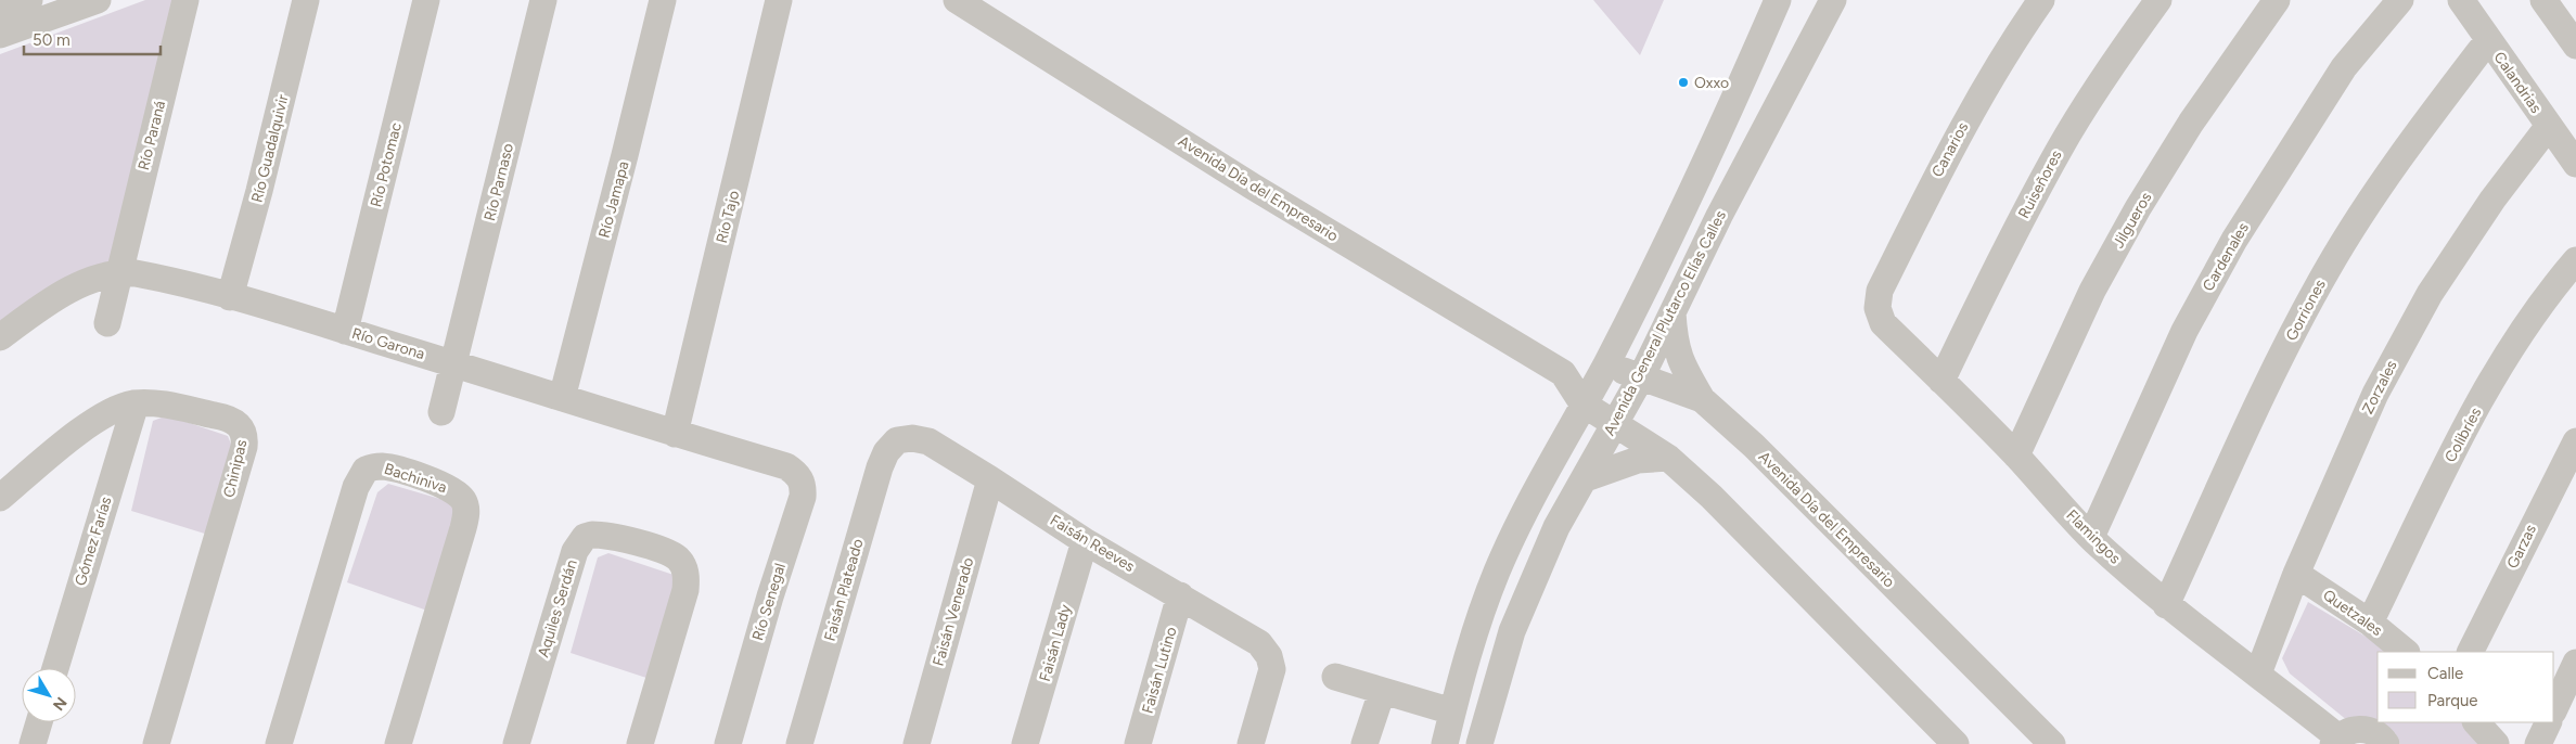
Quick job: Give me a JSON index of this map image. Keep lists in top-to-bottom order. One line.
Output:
{"streets":{"street":["Calandrias","Río Paraná","Río Guadalquivir","Canarios","Río Potomac","Río Parnaso","Ruiseñores","Avenida Día del Empresario","Río Jamapa","Río Tajo","Jilgueros","Cardenales","Gorriones","Avenida General Plutarco Elías Calles","Río Garona","Zorzales","Colibríes","Chinipas","Bachiniva","Flamingos","Gómez Farías","Faisán Reeves","Garzas","Faisán Plateado","Río Senegal","Aquiles Serdán","Faisán Venerado","Quetzales","Faisán Lady","Faisán Lutino"]},"crossings":[["Calandrias","Gorriones"],["Calandrias","Zorzales"],["Río Paraná","Río Garona"],["Río Guadalquivir","Río Garona"],["Canarios","Flamingos"],["Río Potomac","Río Garona"],["Río Parnaso","Río Garona"],["Ruiseñores","Flamingos"],["Avenida Día del Empresario","Avenida General Plutarco Elías Calles"],["Río Jamapa","Río Garona"],["Río Tajo","Río Garona"],["Jilgueros","Flamingos"],["Cardenales","Flamingos"],["Gorriones","Flamingos"],["Río Garona","Río Senegal"],["Zorzales","Flamingos"],["Zorzales","Quetzales"],["Colibríes","Quetzales"],["Chinipas","Gómez Farías"],["Faisán Reeves","Faisán Plateado"],["Faisán Reeves","Faisán Venerado"],["Faisán Reeves","Faisán Lady"],["Faisán Reeves","Faisán Lutino"]],"places":["Oxxo"],"legend":["Calle","Parque"],"scale_bar":"50 m","north":"bottom right"}
